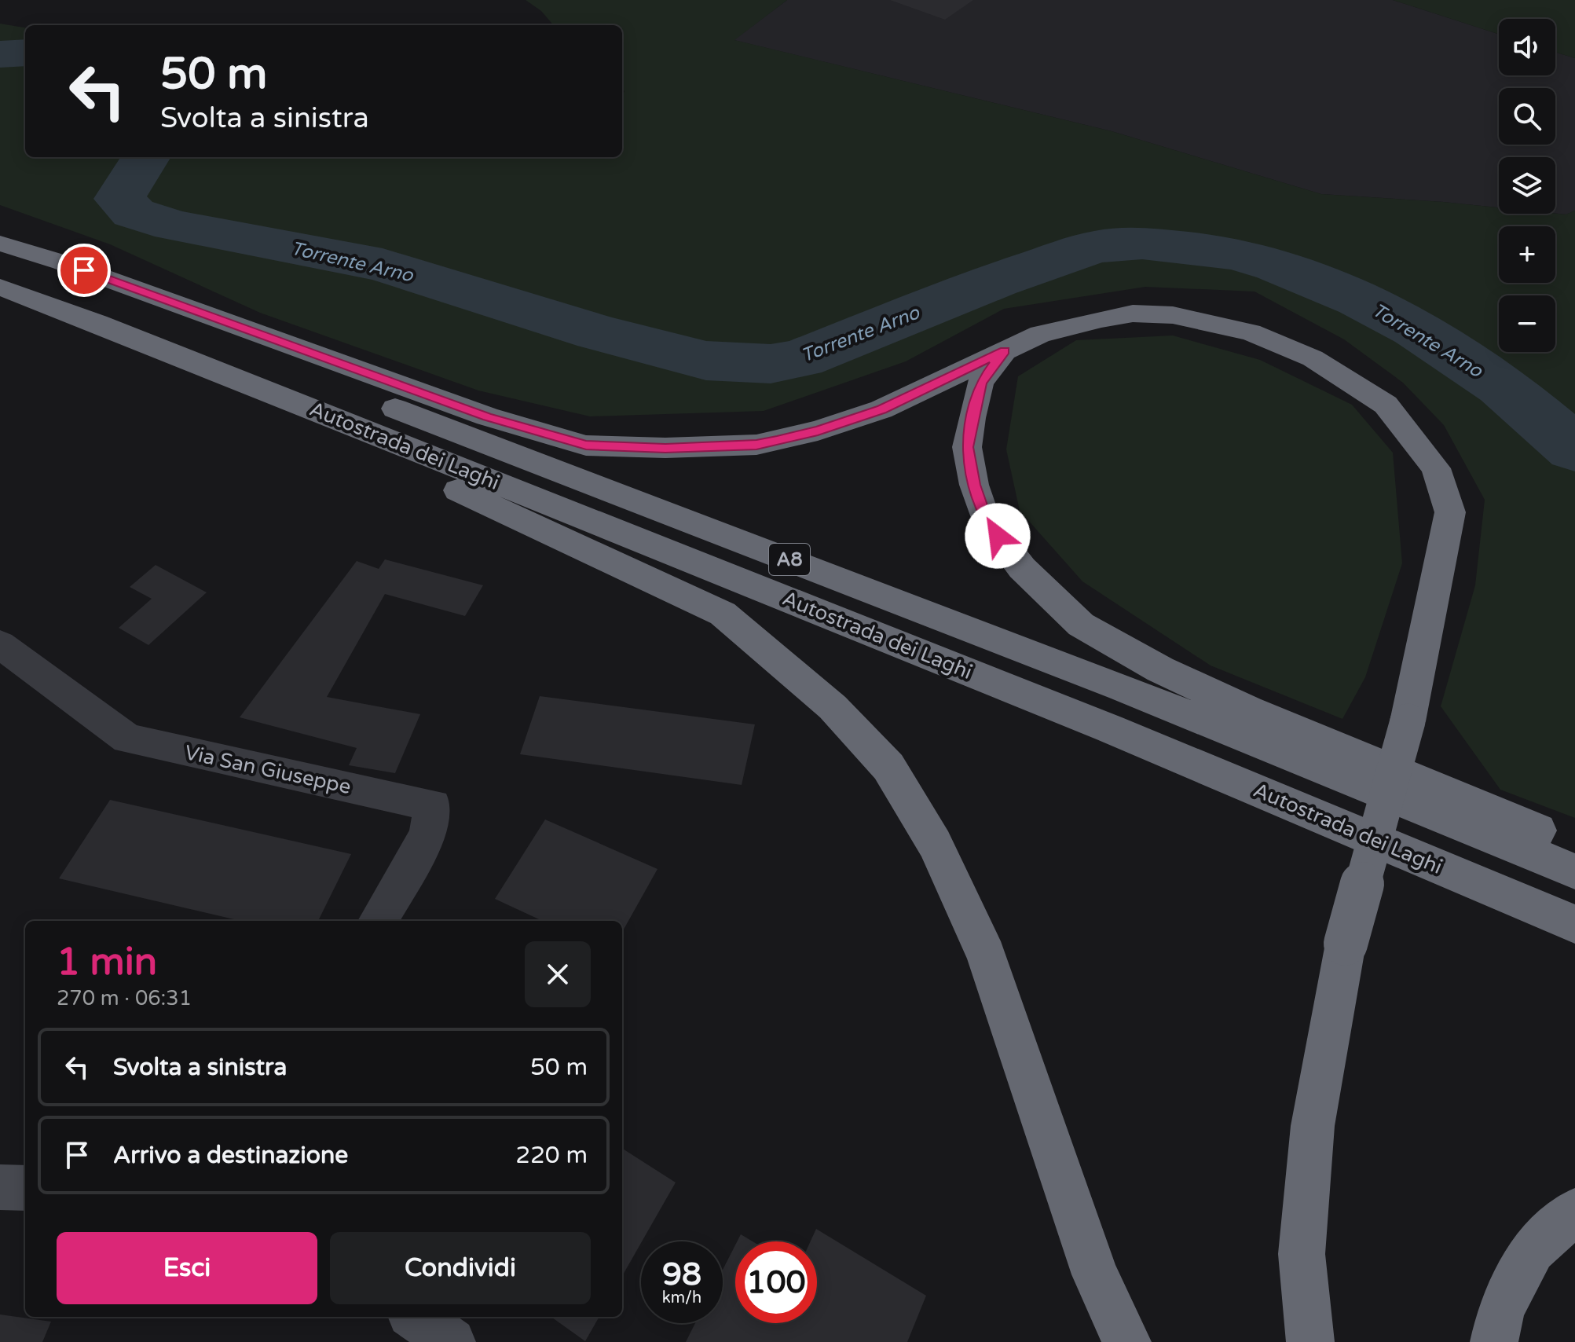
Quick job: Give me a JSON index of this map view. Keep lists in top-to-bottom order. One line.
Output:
{"streets":{"highway":["Autostrada dei Laghi","A8"],"street":["Via San Giuseppe"]},"water":["Torrente Arno"],"page":{"map_buttons":["+","−"],"turn":["50 m","Svolta a sinistra"],"heading":["1 min","270 m · 06:31"],"list":[{"name":"Svolta a sinistra","value":"50 m"},{"name":"Arrivo a destinazione","value":"220 m"}],"buttons":["Esci","Condividi"],"speed":"98 km/h","limit":"100"}}
